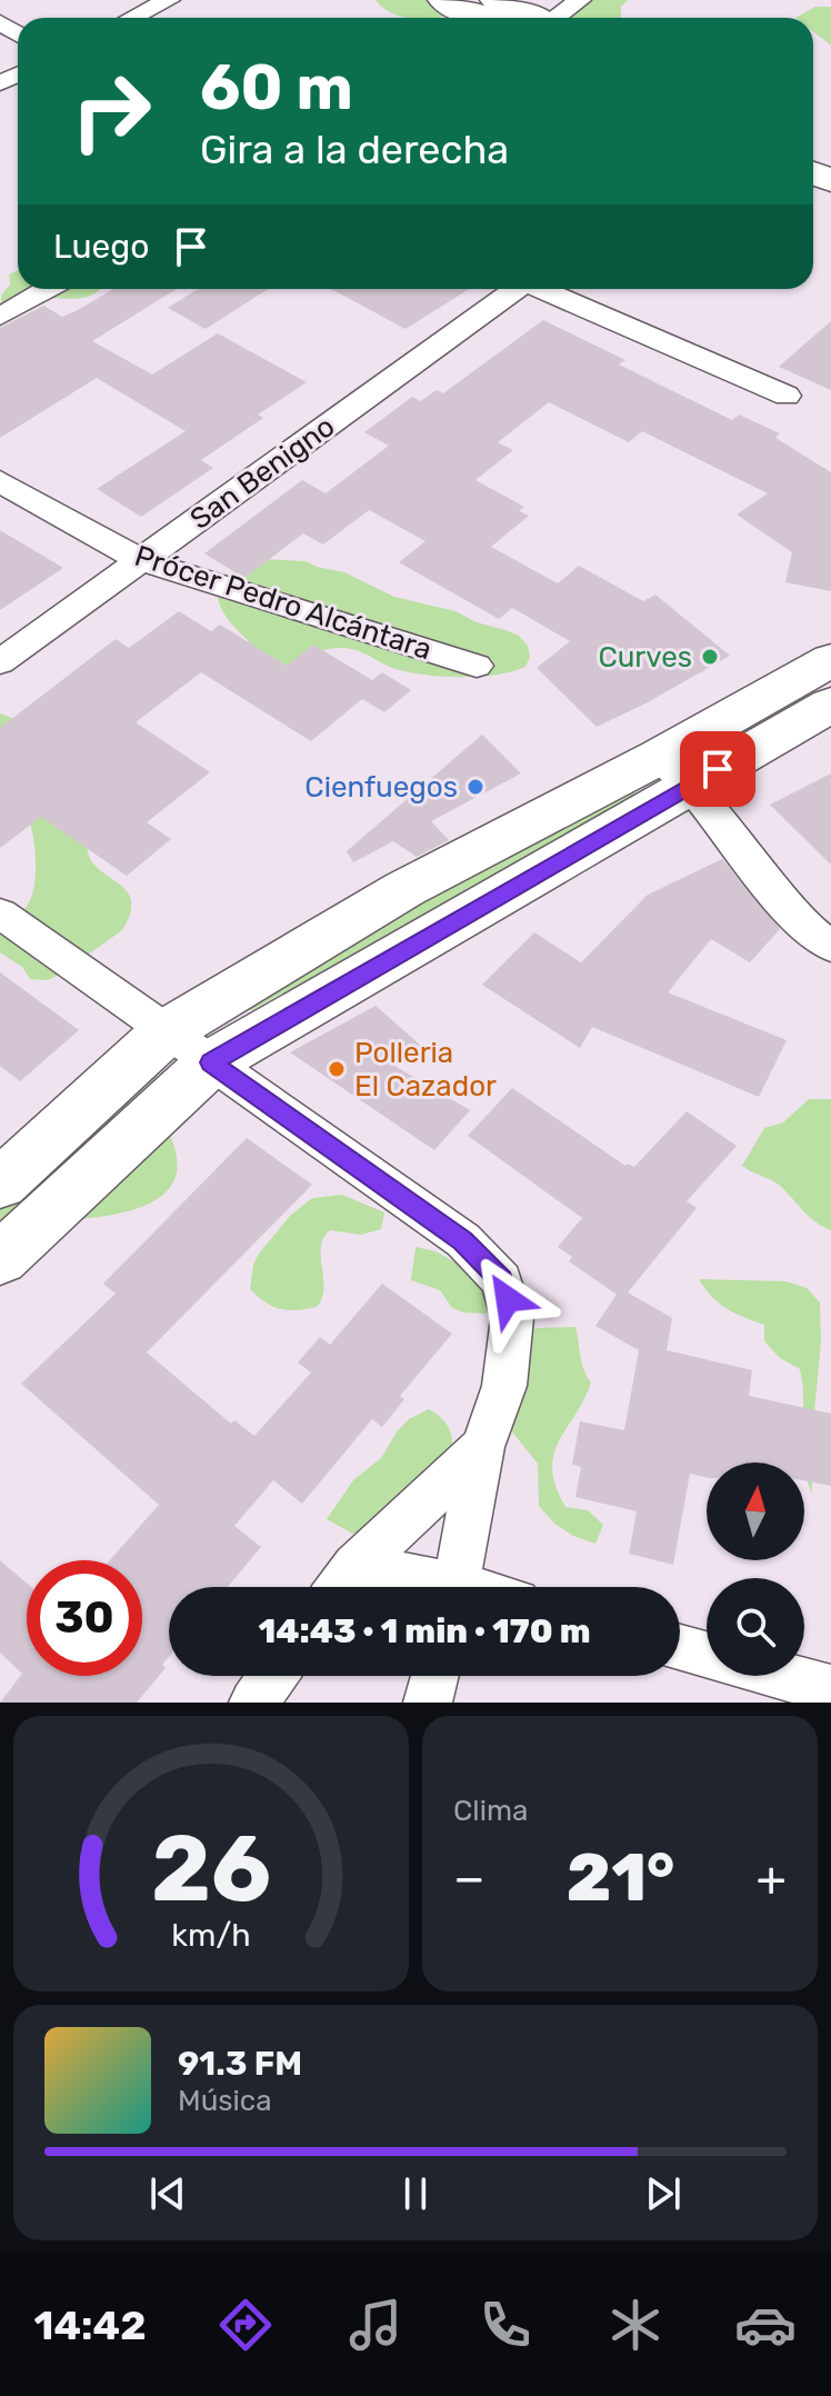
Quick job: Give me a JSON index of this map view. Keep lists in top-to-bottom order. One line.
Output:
{"streets":{"street":["San Benigno","Prócer Pedro Alcántara"]},"crossings":[["San Benigno","Prócer Pedro Alcántara"]],"places":["Curves","Cienfuegos","Polleria El Cazador"],"north":"top","page":{"turn":["60 m","Gira a la derecha"],"then":"Luego","limit":"30","trip":"14:43 · 1 min · 170 m","tile":"Clima","heat":["−","21°","+"],"song":["91.3 FM","Música"],"tabs":"14:42","gauge":["26","km/h"]}}
